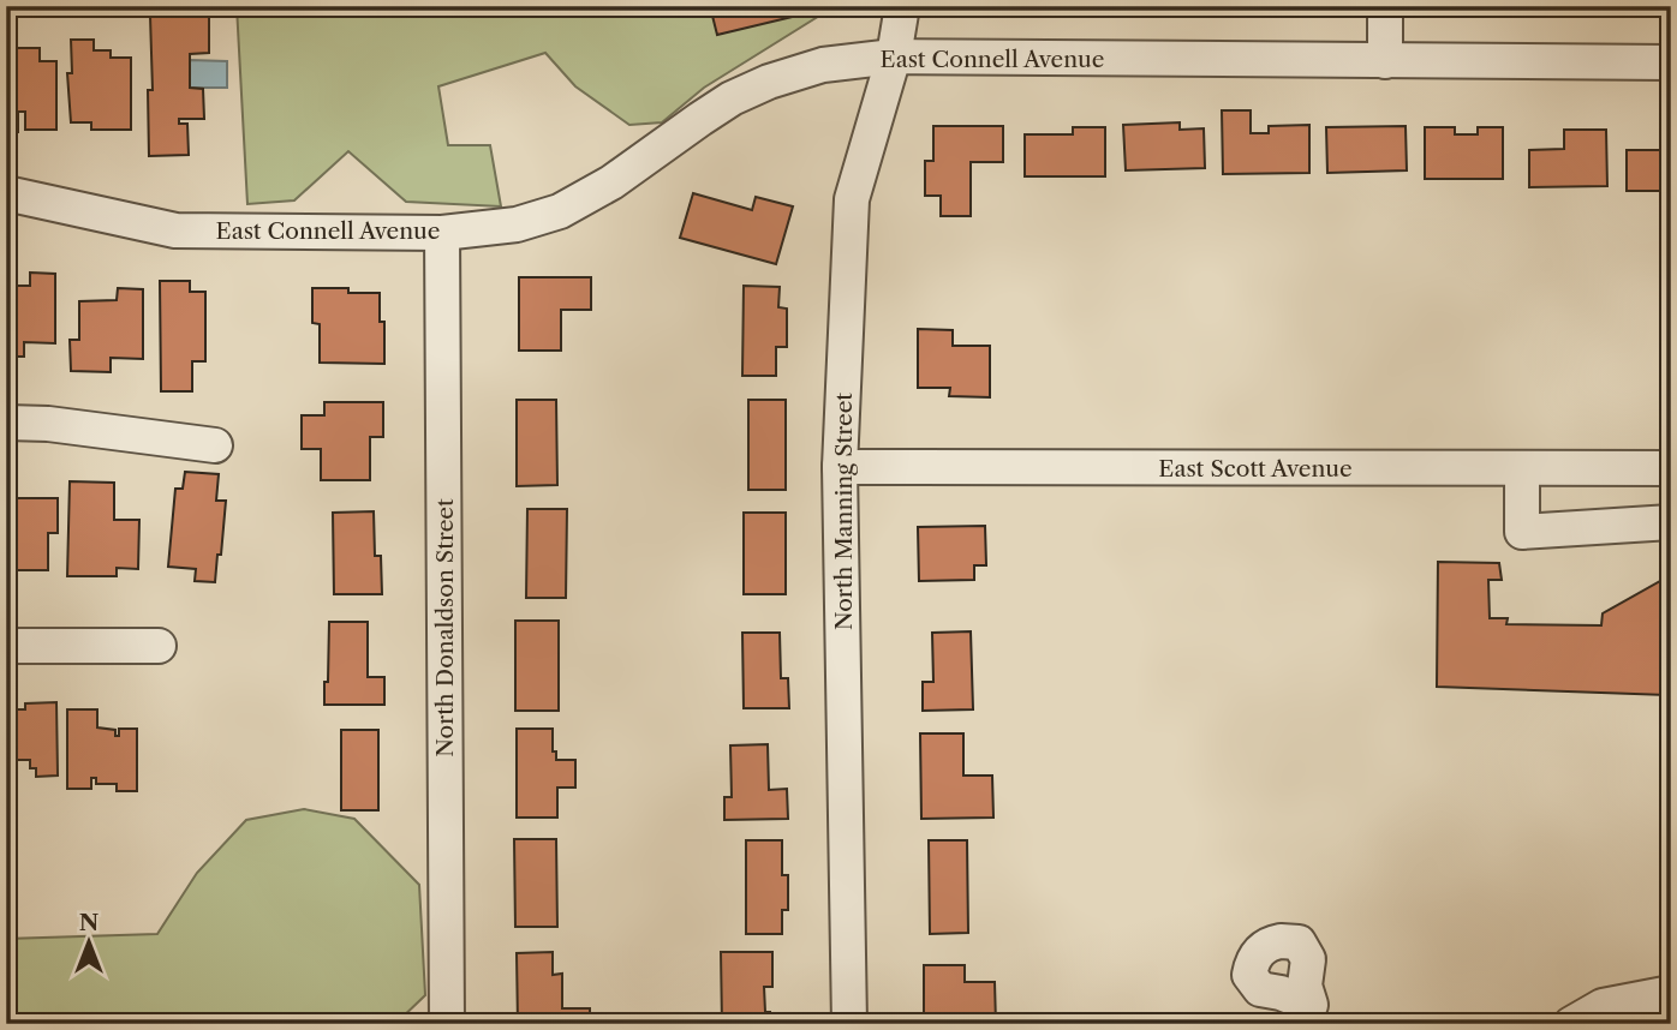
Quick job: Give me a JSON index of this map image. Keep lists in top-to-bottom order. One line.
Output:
{"streets":{"street":["East Connell Avenue","East Scott Avenue","North Manning Street","North Donaldson Street"]},"crossings":[["East Connell Avenue","North Manning Street"],["East Connell Avenue","North Donaldson Street"],["East Scott Avenue","North Manning Street"]],"north":"top"}
